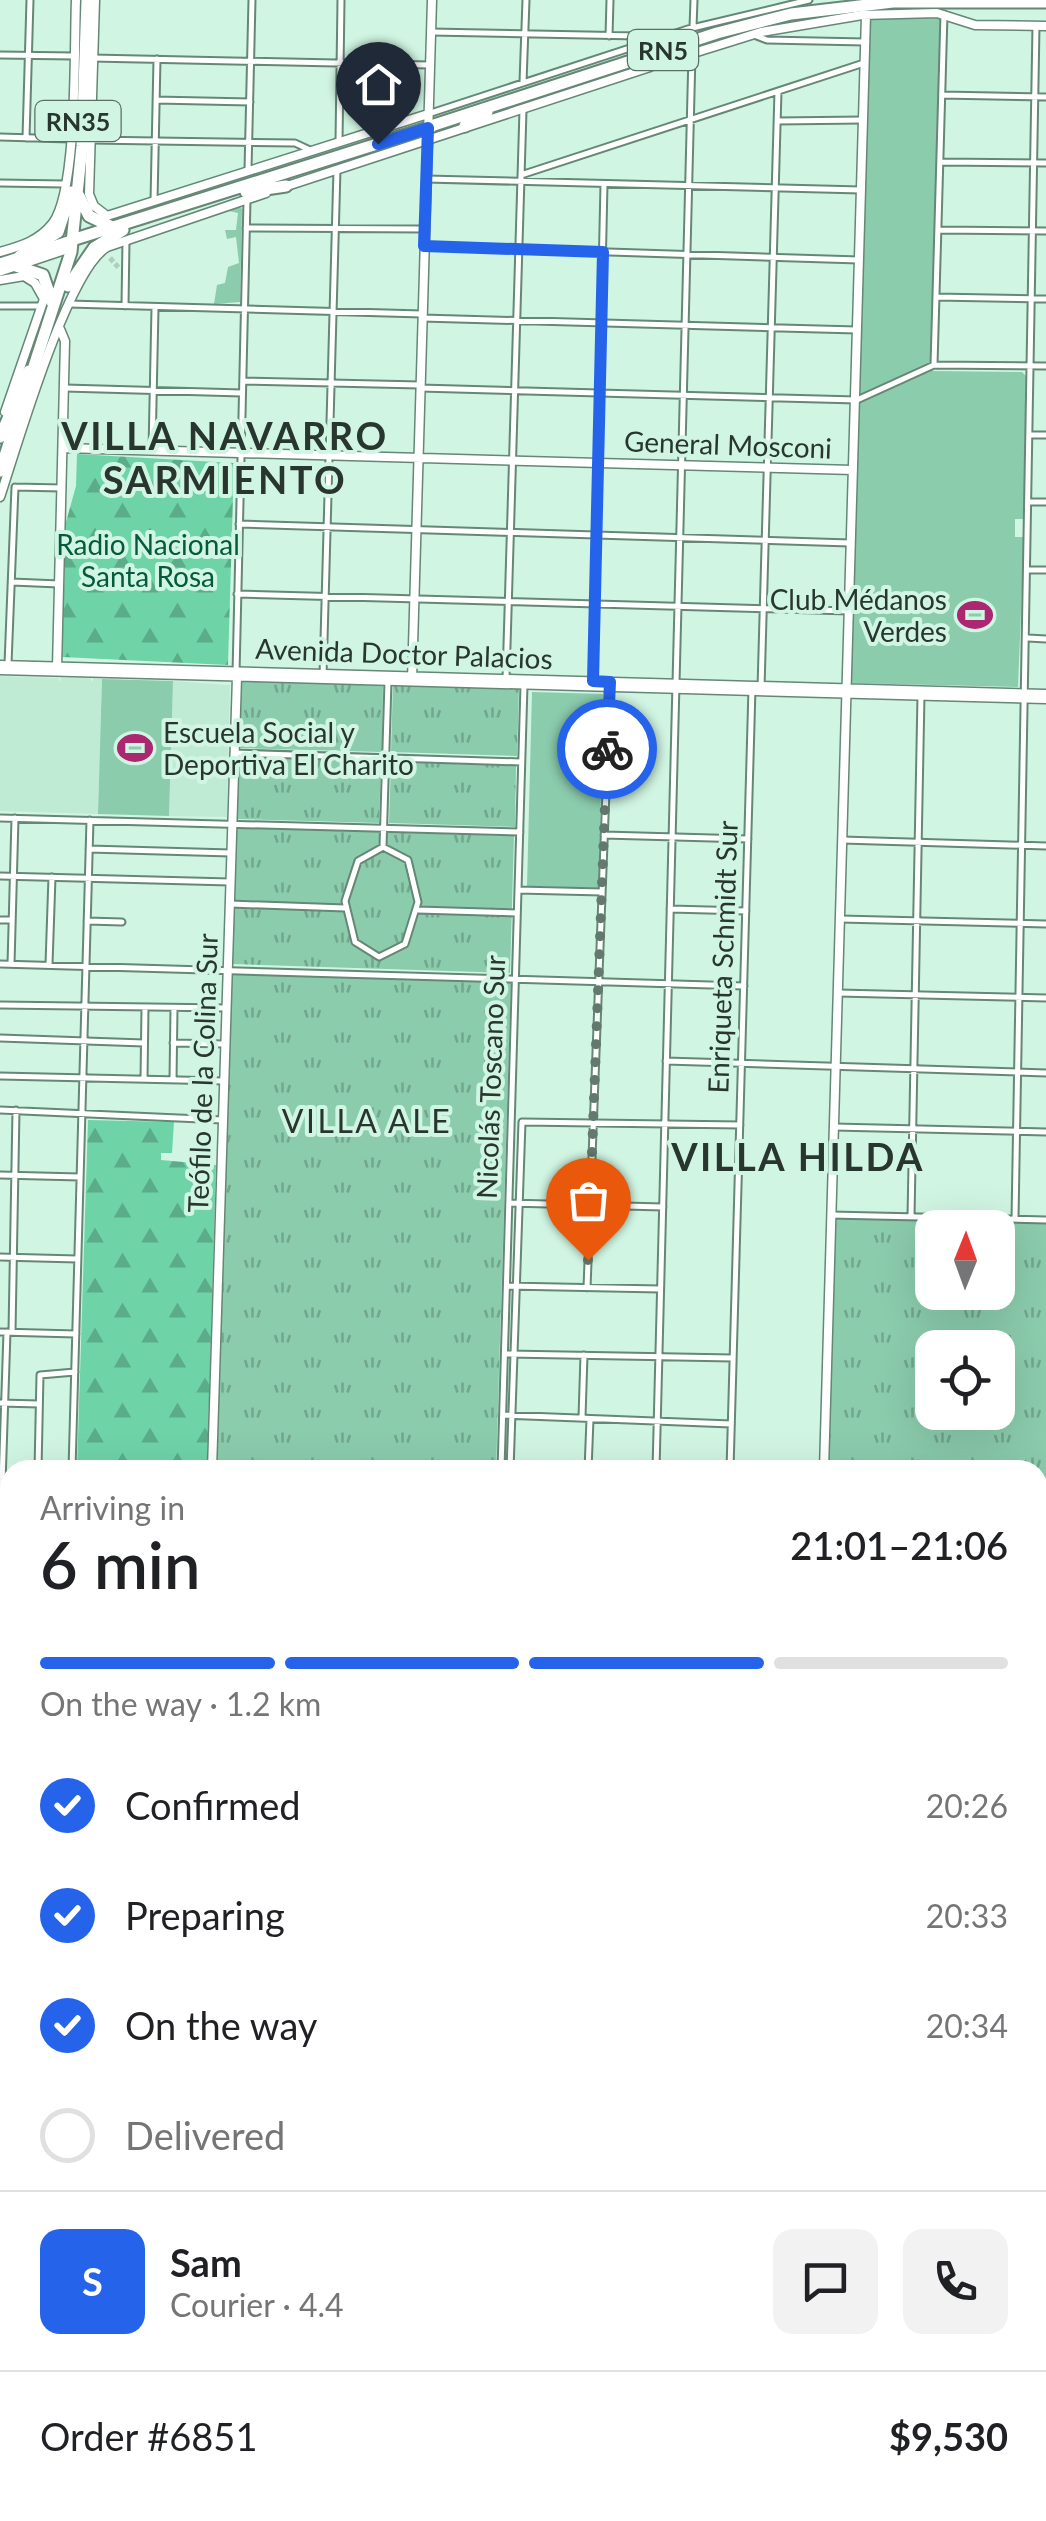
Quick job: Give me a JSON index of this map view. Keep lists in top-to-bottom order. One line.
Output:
{"streets":{"highway":["RN5","RN35"],"street":["General Mosconi","Avenida Doctor Palacios","Enriqueta Schmidt Sur","Teófilo de la Colina Sur","Nicolás Toscano Sur"]},"crossings":[["RN5","RN35"],["General Mosconi","Enriqueta Schmidt Sur"],["Avenida Doctor Palacios","Enriqueta Schmidt Sur"],["Avenida Doctor Palacios","Teófilo de la Colina Sur"],["Avenida Doctor Palacios","Nicolás Toscano Sur"]],"districts":["VILLA NAVARRO SARMIENTO","VILLA ALE","VILLA HILDA"],"parks":["Radio Nacional Santa Rosa"],"places":{"sports":["Club Médanos Verdes","Escuela Social y Deportiva El Charito"]},"north":"top","page":{"heading":["6 min","Arriving in","21:01–21:06"],"panel":["Sam","Courier · 4.4","Order #6851","$9,530"],"bar":"On the way · 1.2 km","list":[["Confirmed","20:26"],["Preparing","20:33"],["On the way","20:34"],"Delivered"],"round":"S"}}
